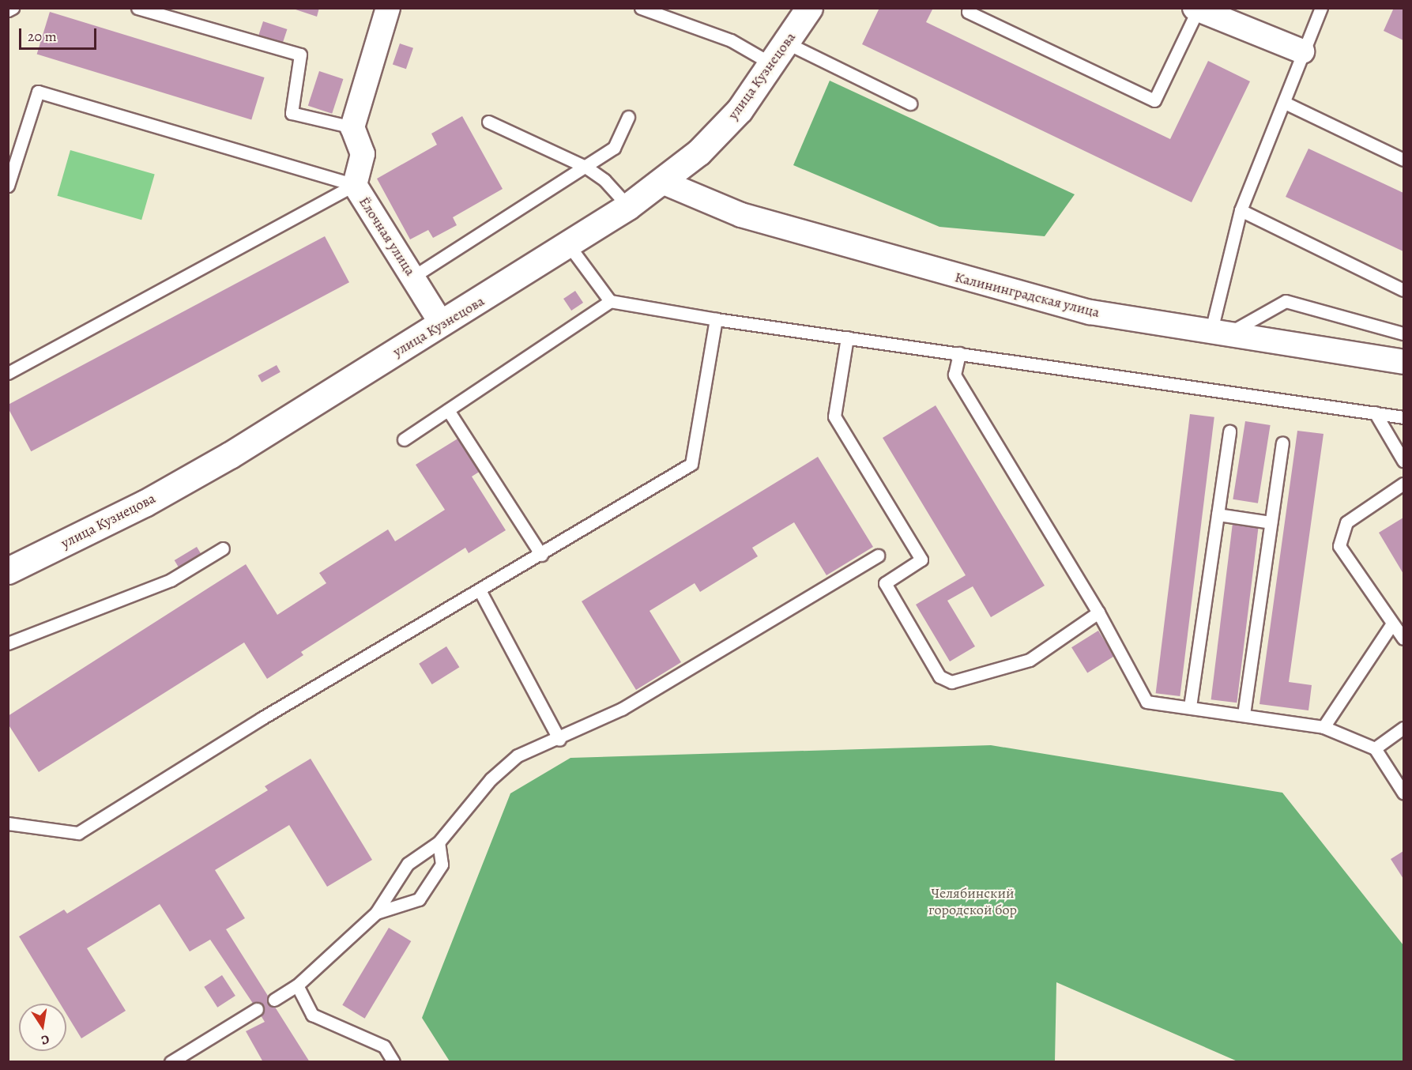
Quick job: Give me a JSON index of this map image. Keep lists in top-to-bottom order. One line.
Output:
{"streets":{"street":["улица Кузнецова","Ёлочная улица","Калининградская улица"]},"crossings":[["улица Кузнецова","Ёлочная улица"],["улица Кузнецова","Калининградская улица"]],"parks":["Челябинский городской бор"],"scale_bar":"20 m","north":"bottom"}
